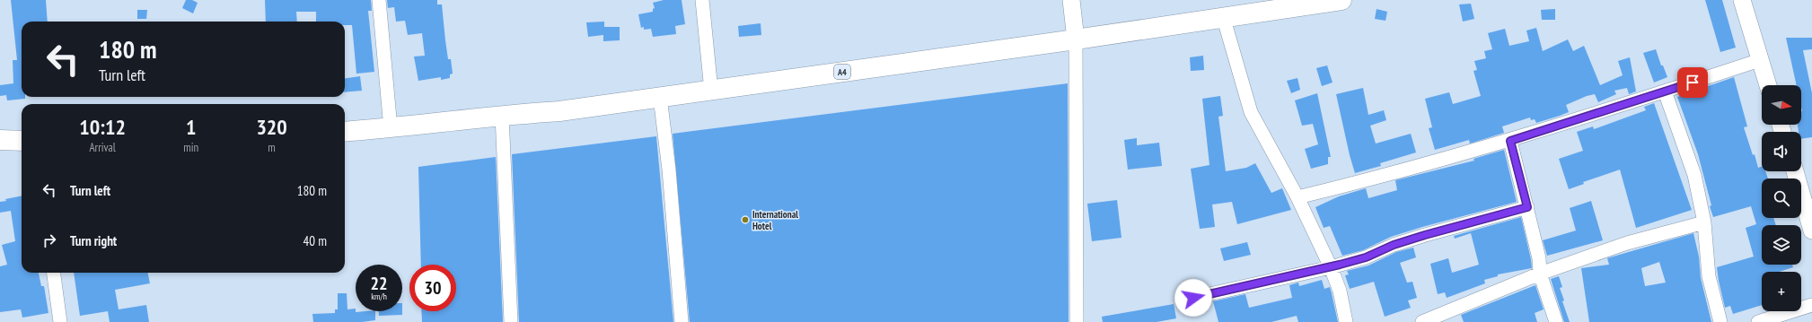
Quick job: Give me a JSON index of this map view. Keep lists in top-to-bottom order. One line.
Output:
{"streets":{"highway":["A4"]},"places":["International Hotel"],"north":"right","page":{"turn":["180 m","Turn left"],"map_buttons":"+","eta":["10:12","Arrival","1","min","320","m"],"list":[{"name":"Turn left","value":"180 m"},{"name":"Turn right","value":"40 m"}],"speed":"22 km/h","limit":"30"}}
